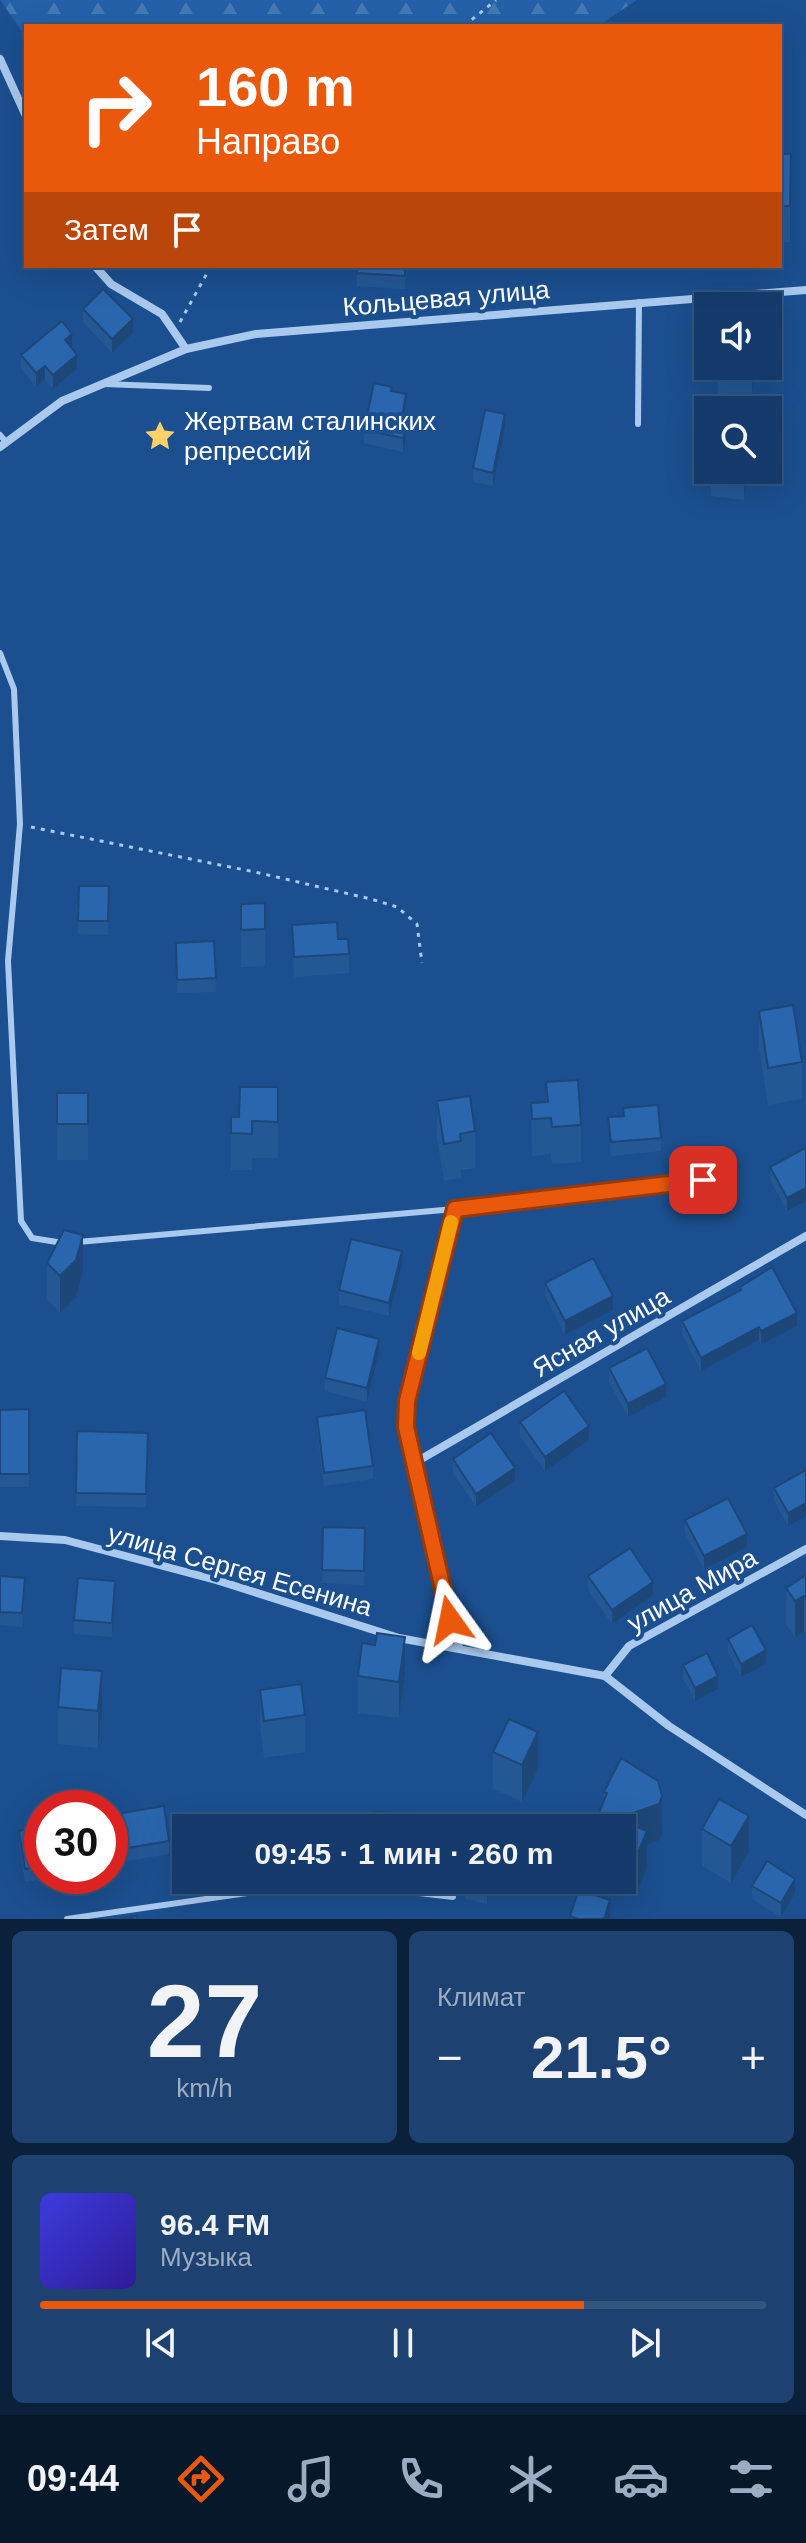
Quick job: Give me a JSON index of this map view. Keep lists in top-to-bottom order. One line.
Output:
{"streets":{"street":["Кольцевая улица","Ясная улица","улица Сергея Есенина","улица Мира"]},"crossings":[["улица Сергея Есенина","улица Мира"]],"places":{"place":["Жертвам сталинских репрессий"]},"page":{"turn":["160 m","Направо"],"then":"Затем","limit":"30","trip":"09:45 · 1 мин · 260 m","tile":[["27","km/h"],"Климат"],"heat":["−","21.5°","+"],"song":["96.4 FM","Музыка"],"tabs":"09:44"}}
